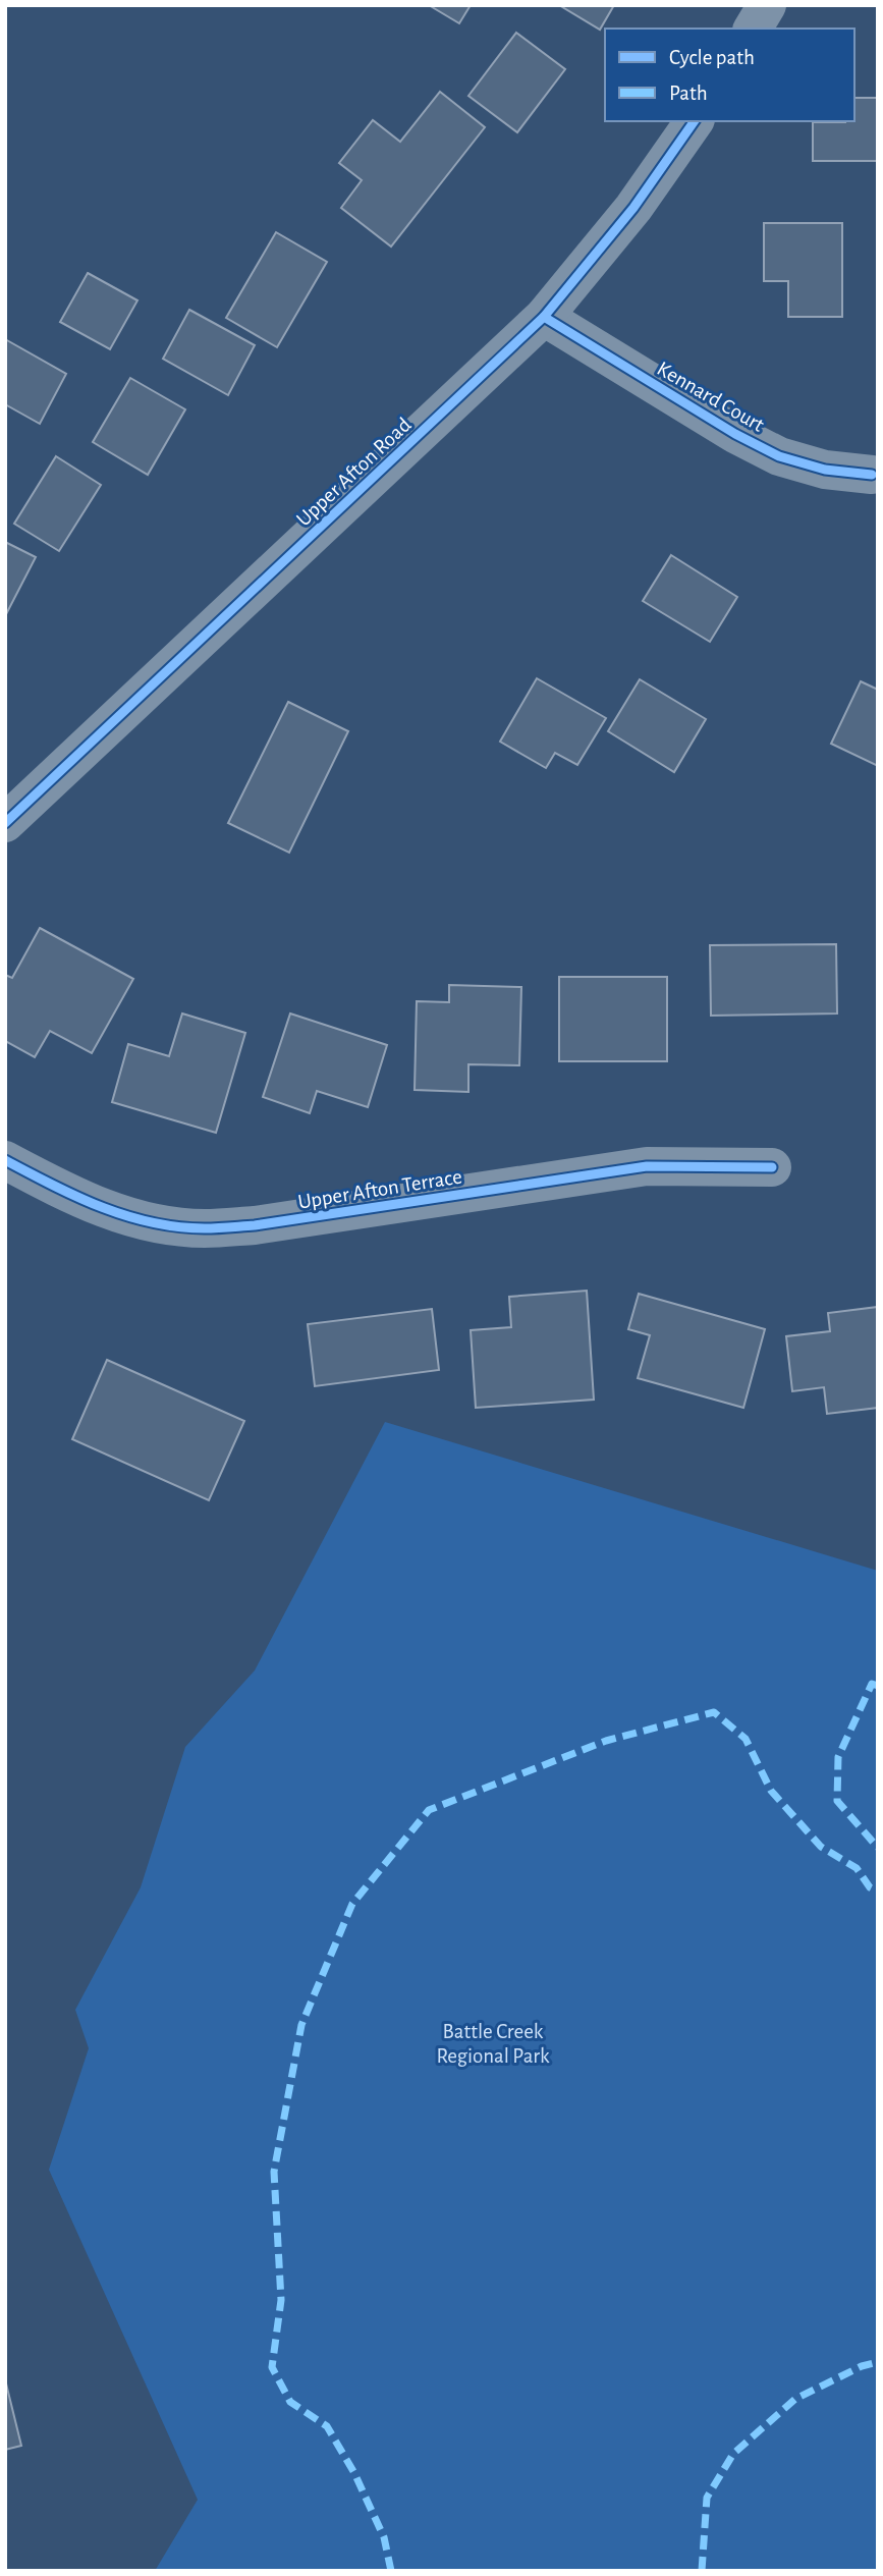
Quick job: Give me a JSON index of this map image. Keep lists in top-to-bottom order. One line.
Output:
{"streets":{"street":["Kennard Court","Upper Afton Road","Upper Afton Terrace"]},"crossings":[["Kennard Court","Upper Afton Road"]],"parks":["Battle Creek Regional Park"],"legend":["Cycle path","Path"]}
